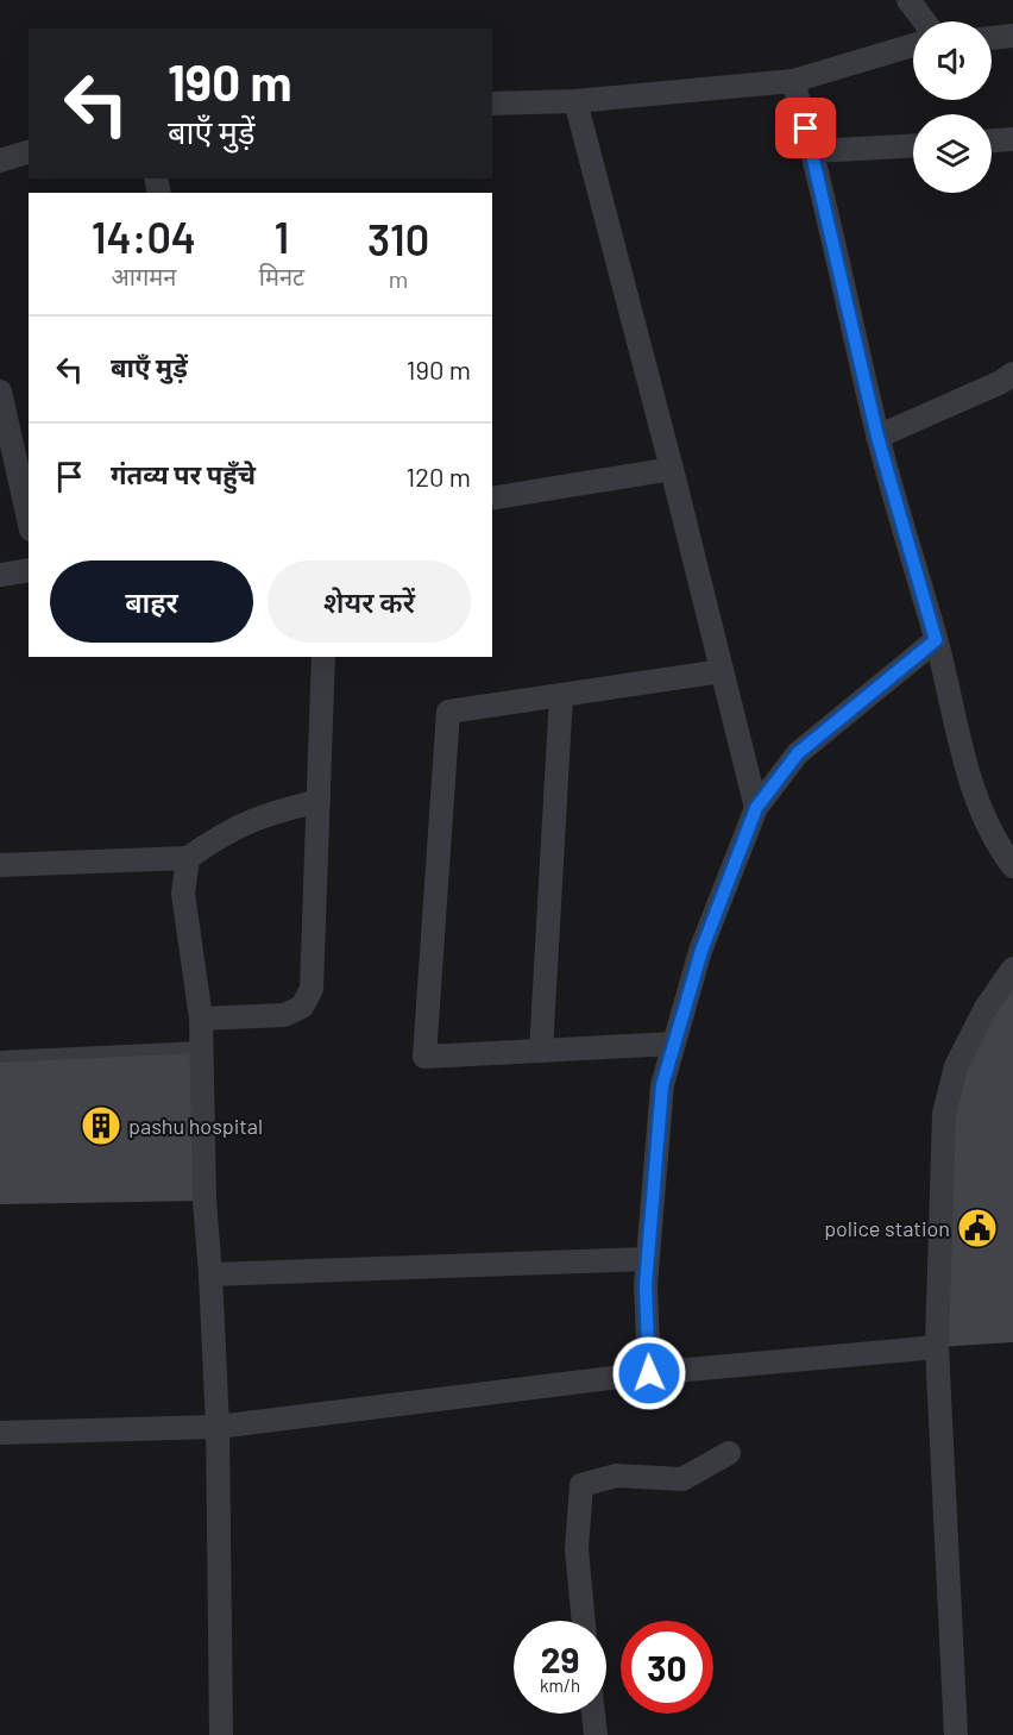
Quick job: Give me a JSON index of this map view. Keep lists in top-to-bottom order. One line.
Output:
{"places":{"building":["pashu hospital"],"public building":["police station"]},"page":{"turn":["190 m","बाएँ मुड़ें"],"eta":["14:04","आगमन","1","मिनट","310","m"],"list":[{"name":"बाएँ मुड़ें","value":"190 m"},{"name":"गंतव्य पर पहुँचे","value":"120 m"}],"buttons":["बाहर","शेयर करें"],"speed":"29 km/h","limit":"30"}}
